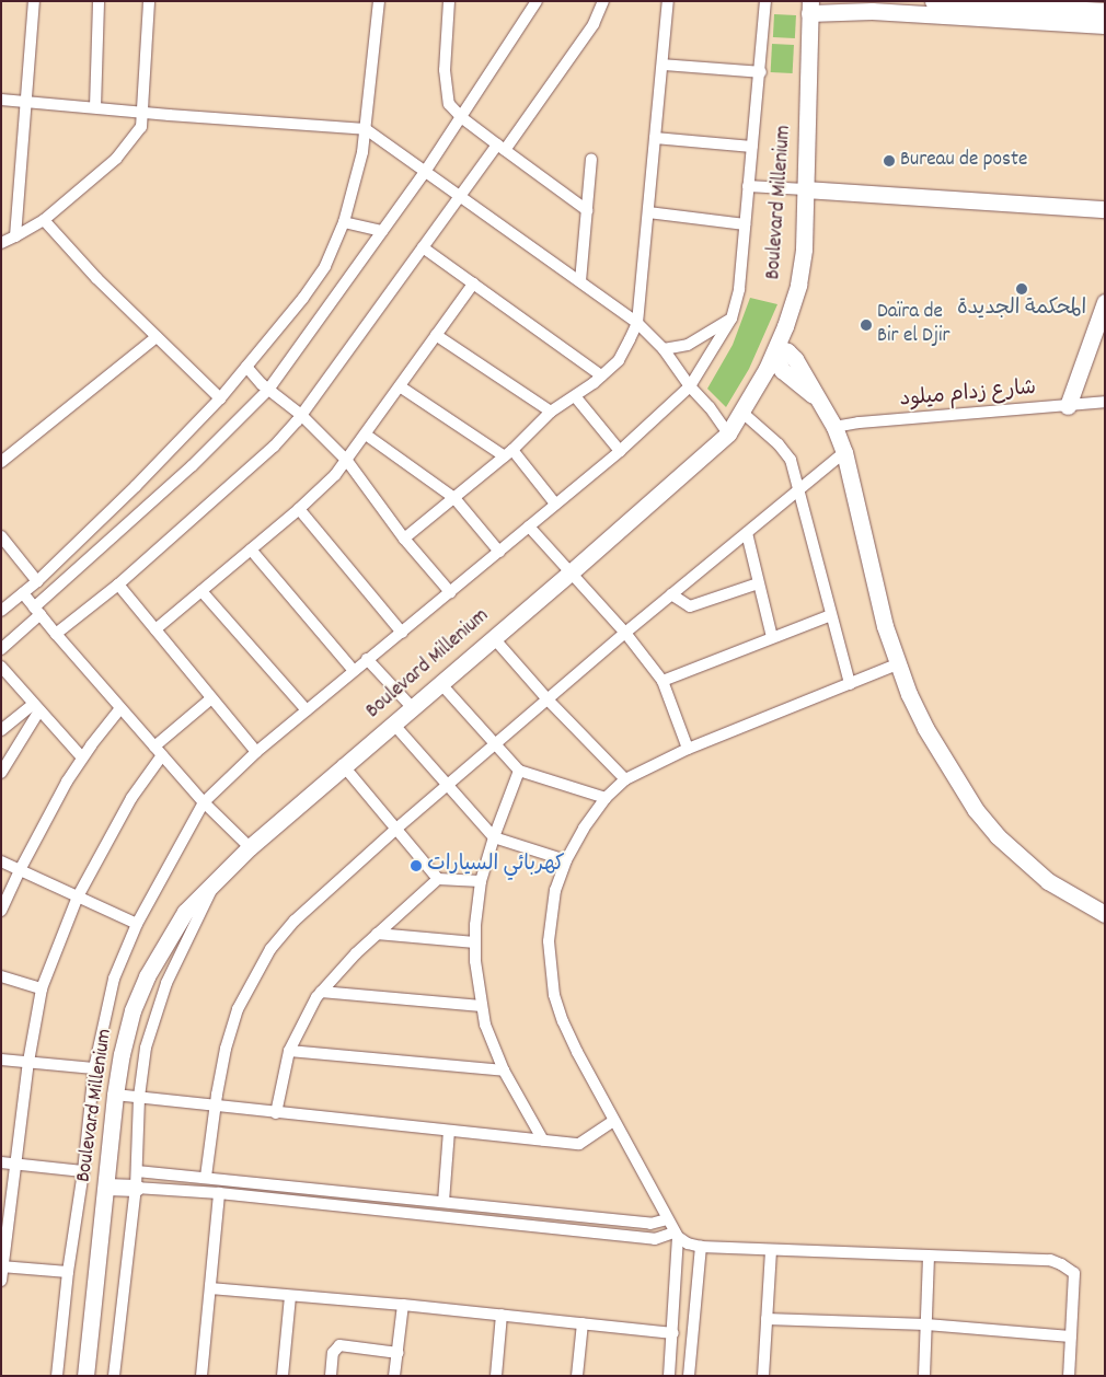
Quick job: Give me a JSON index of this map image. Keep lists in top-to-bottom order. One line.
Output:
{"streets":{"main road":["Boulevard Millenium"],"street":["شارع زدام ميلود"]},"places":["Bureau de poste","المحكمة الجديدة","Daïra de Bir el Djir","كهربائي السيارات"]}
